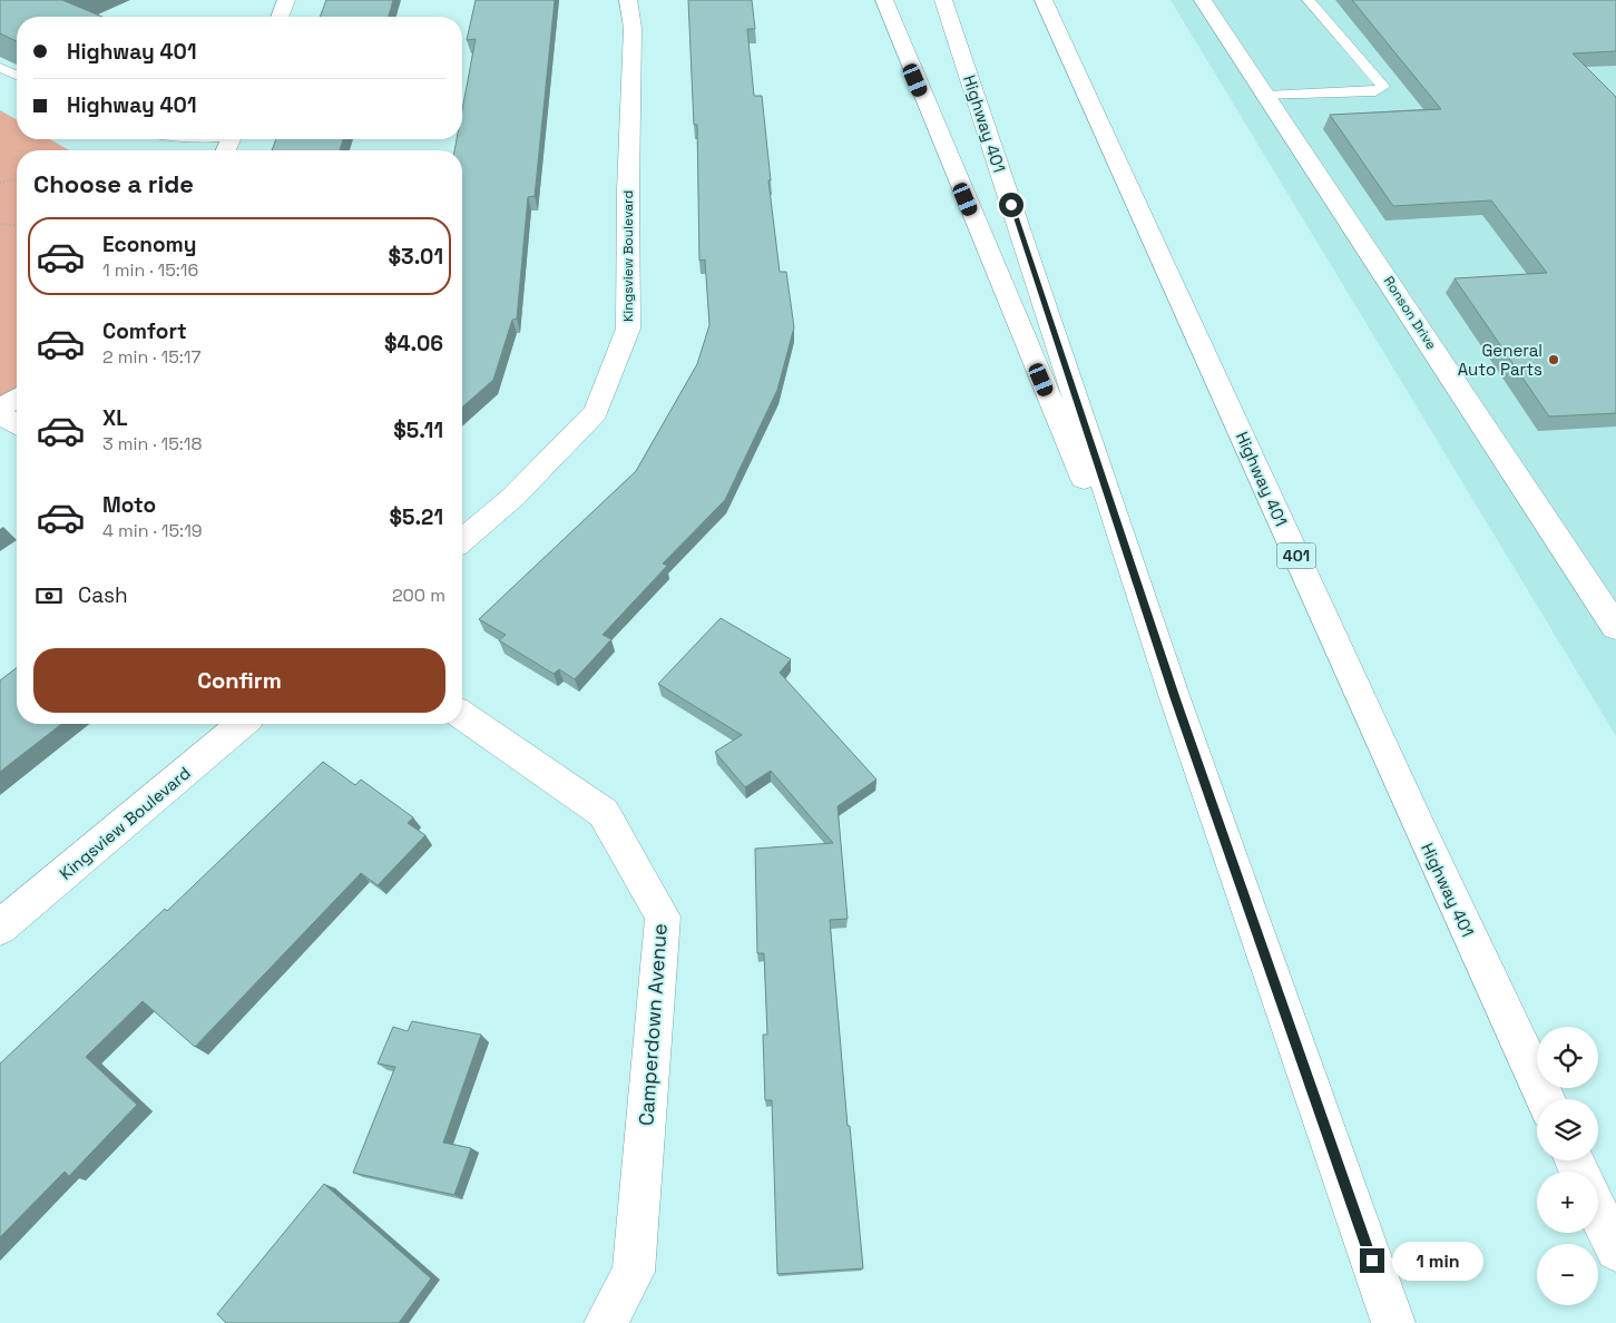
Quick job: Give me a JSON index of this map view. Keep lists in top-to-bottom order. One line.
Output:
{"streets":{"main road":["Highway 401","Kingsview Boulevard","Ronson Drive","401","Camperdown Avenue"]},"places":["General Auto Parts"],"page":{"banner":["Highway 401","Highway 401"],"heading":"Choose a ride","list":[{"name":"Economy","note":"1 min · 15:16","value":"$3.01"},{"name":"Comfort","note":"2 min · 15:17","value":"$4.06"},{"name":"XL","note":"3 min · 15:18","value":"$5.11"},{"name":"Moto","note":"4 min · 15:19","value":"$5.21"}],"pay":["Cash","200 m"],"buttons":"Confirm","map_buttons":["+","−"],"bubble":"1 min"}}
